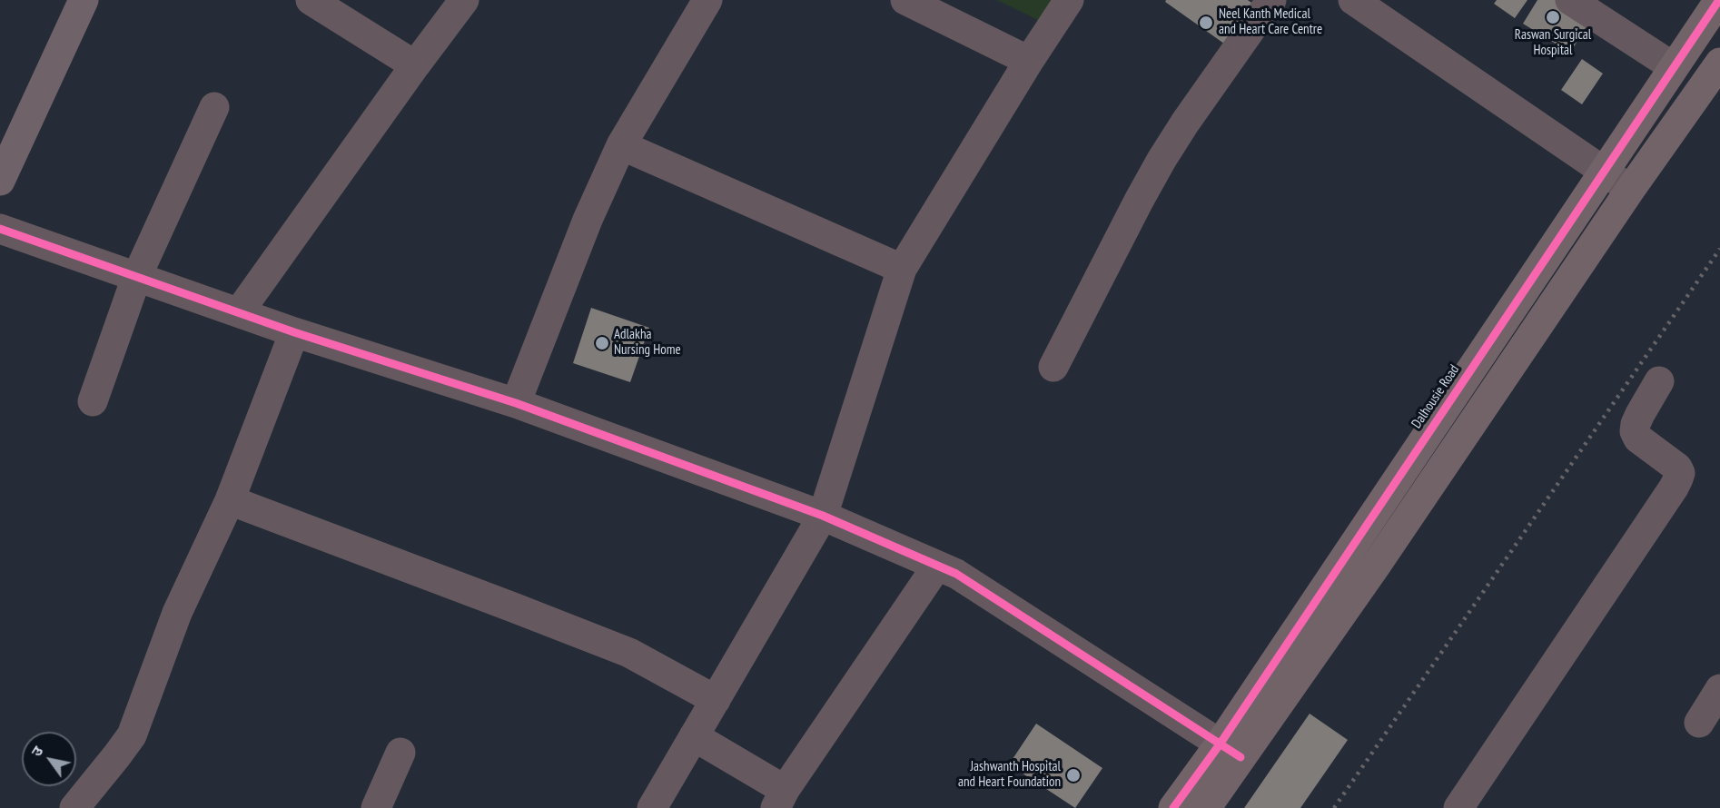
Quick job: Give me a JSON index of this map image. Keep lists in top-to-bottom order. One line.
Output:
{"streets":{"street":["Dalhousie Road"]},"places":["Raswan Surgical Hospital","Neel Kanth Medical and Heart Care Centre","Adlakha Nursing Home","Jashwanth Hospital and Heart Foundation"],"north":"top left"}
